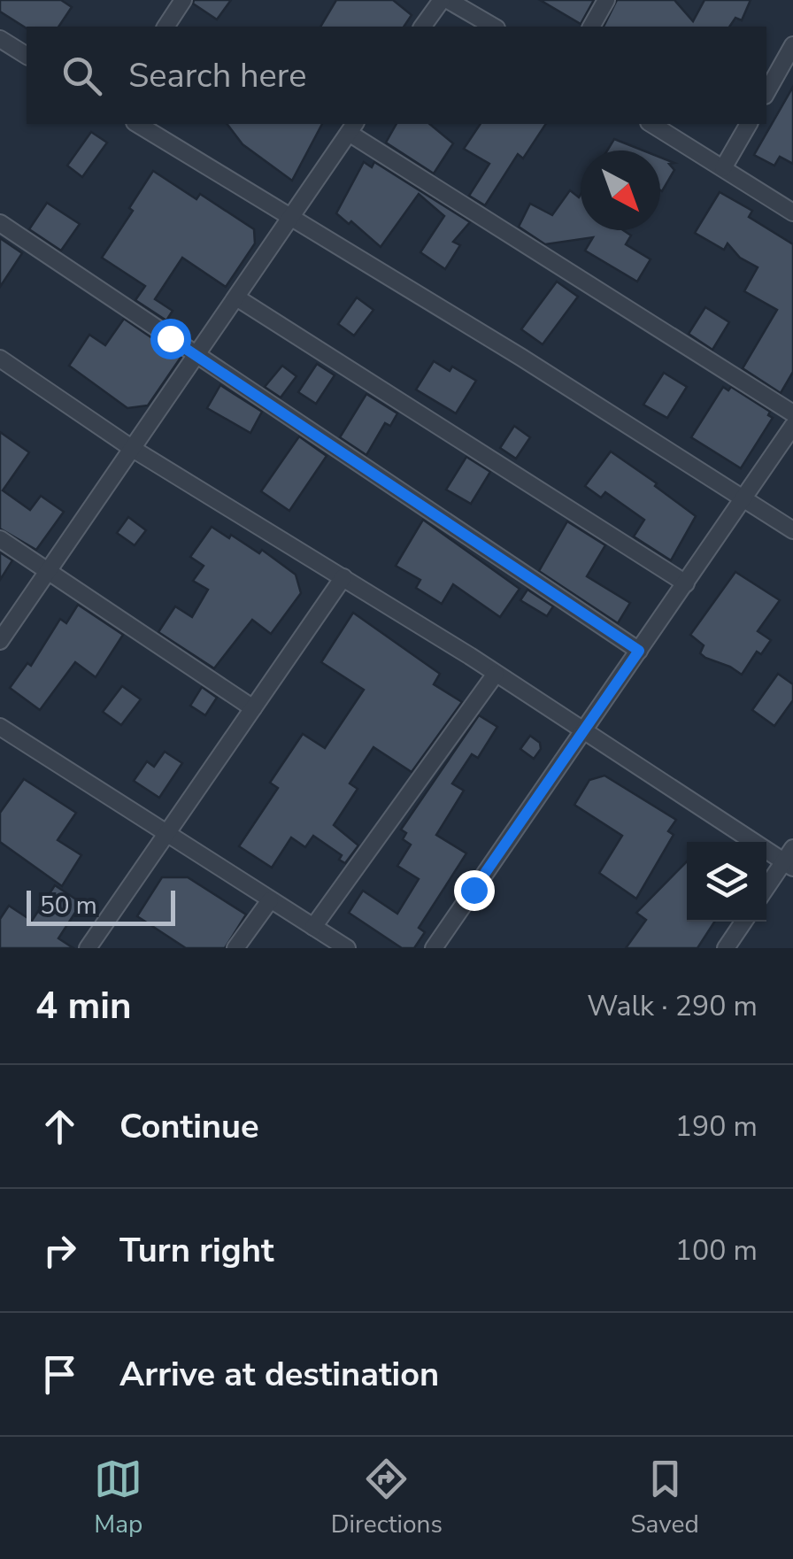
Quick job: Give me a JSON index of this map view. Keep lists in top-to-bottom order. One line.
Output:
{"scale_bar":"50 m","north":"bottom right","page":{"search":"Search here","scale":"50 m","heading":["4 min","Walk · 290 m"],"list":[["Continue","190 m"],["Turn right","100 m"],"Arrive at destination"],"nav":["Map","Directions","Saved"]}}
